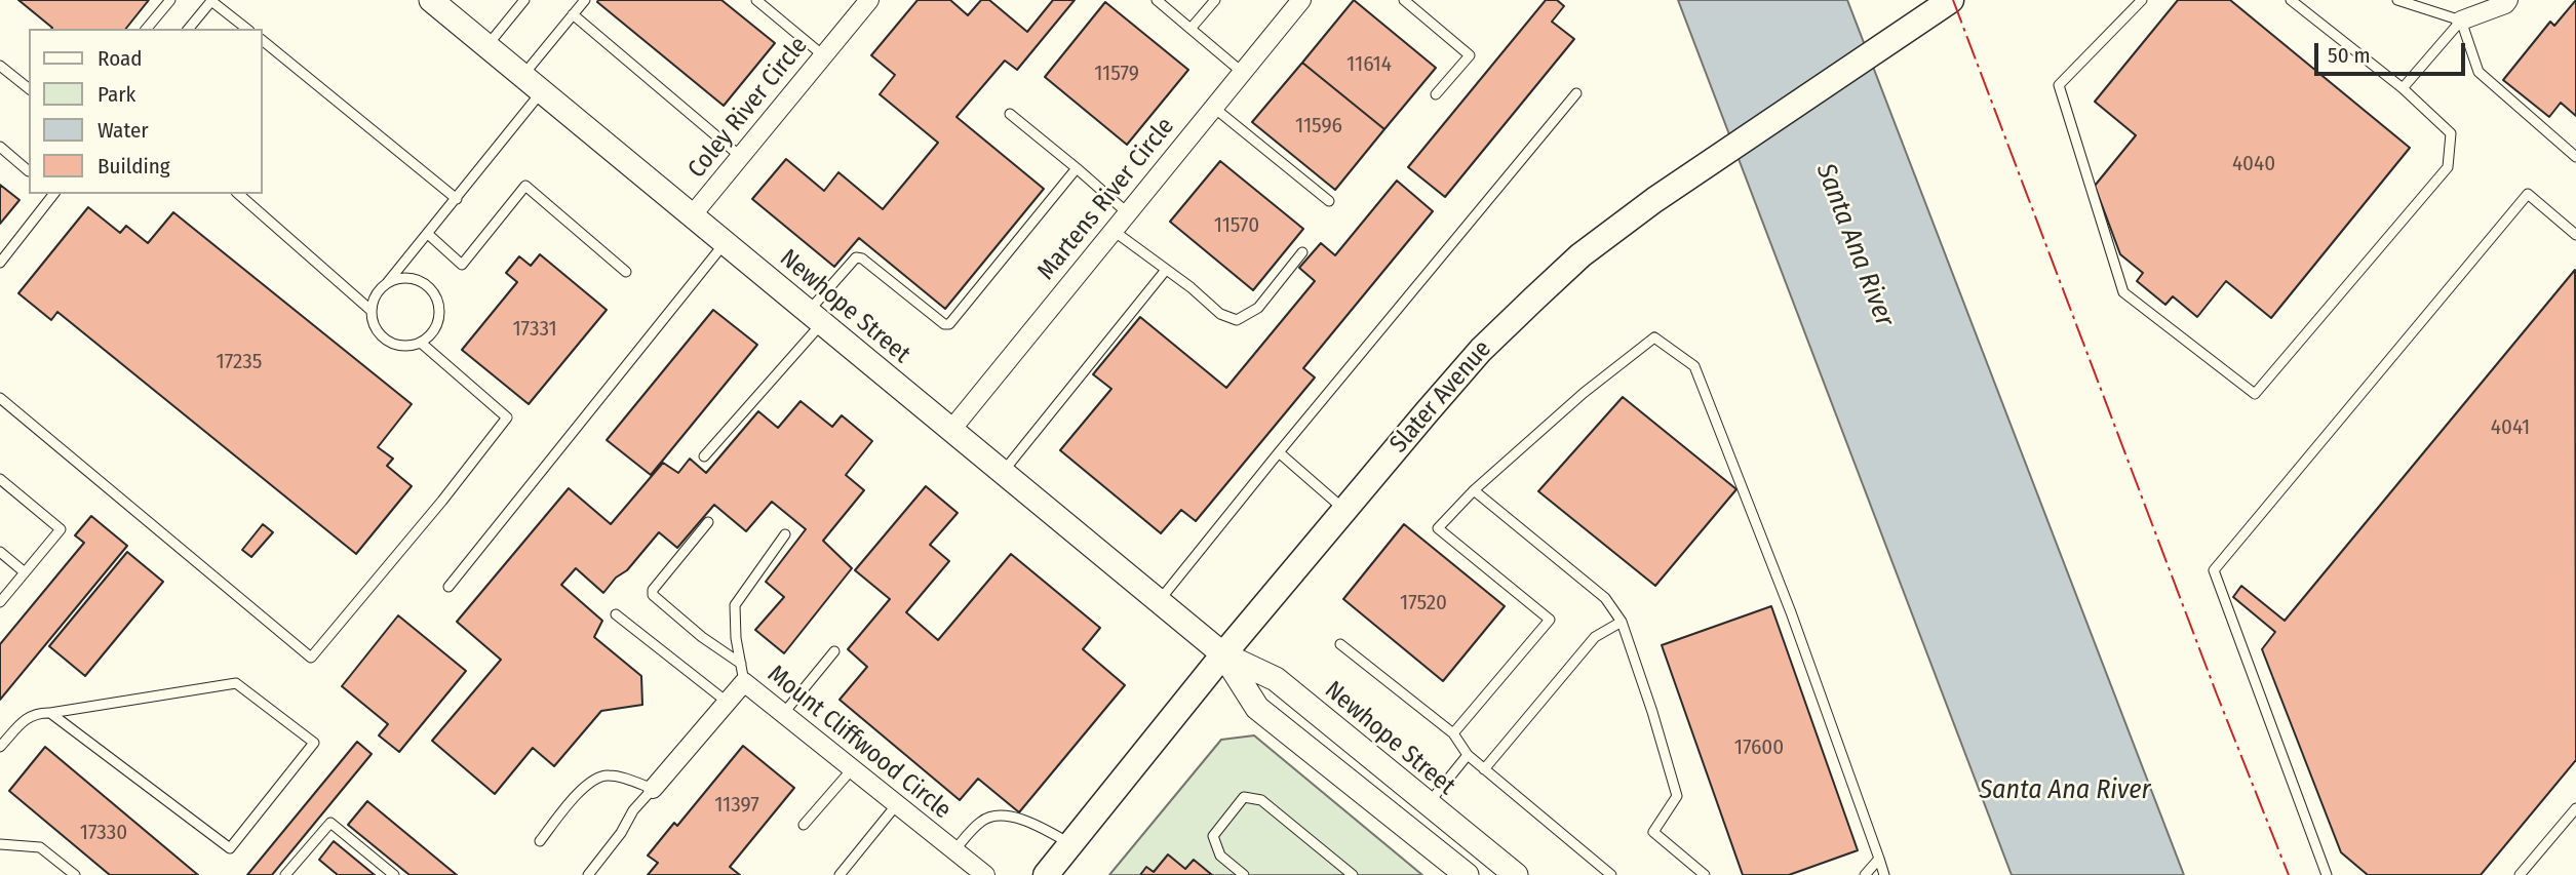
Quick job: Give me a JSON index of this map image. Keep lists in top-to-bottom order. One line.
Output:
{"streets":{"main road":["Slater Avenue"],"street":["Coley River Circle","Martens River Circle","Newhope Street","Mount Cliffwood Circle"]},"crossings":[["Coley River Circle","Newhope Street"],["Martens River Circle","Newhope Street"],["Newhope Street","Slater Avenue"]],"water":["Santa Ana River"],"house_numbers":["11614","11579","11596","4040","11570","17331","17235","4041","17520","17600","11397","17330"],"legend":["Road","Park","Water","Building"],"scale_bar":"50 m"}
